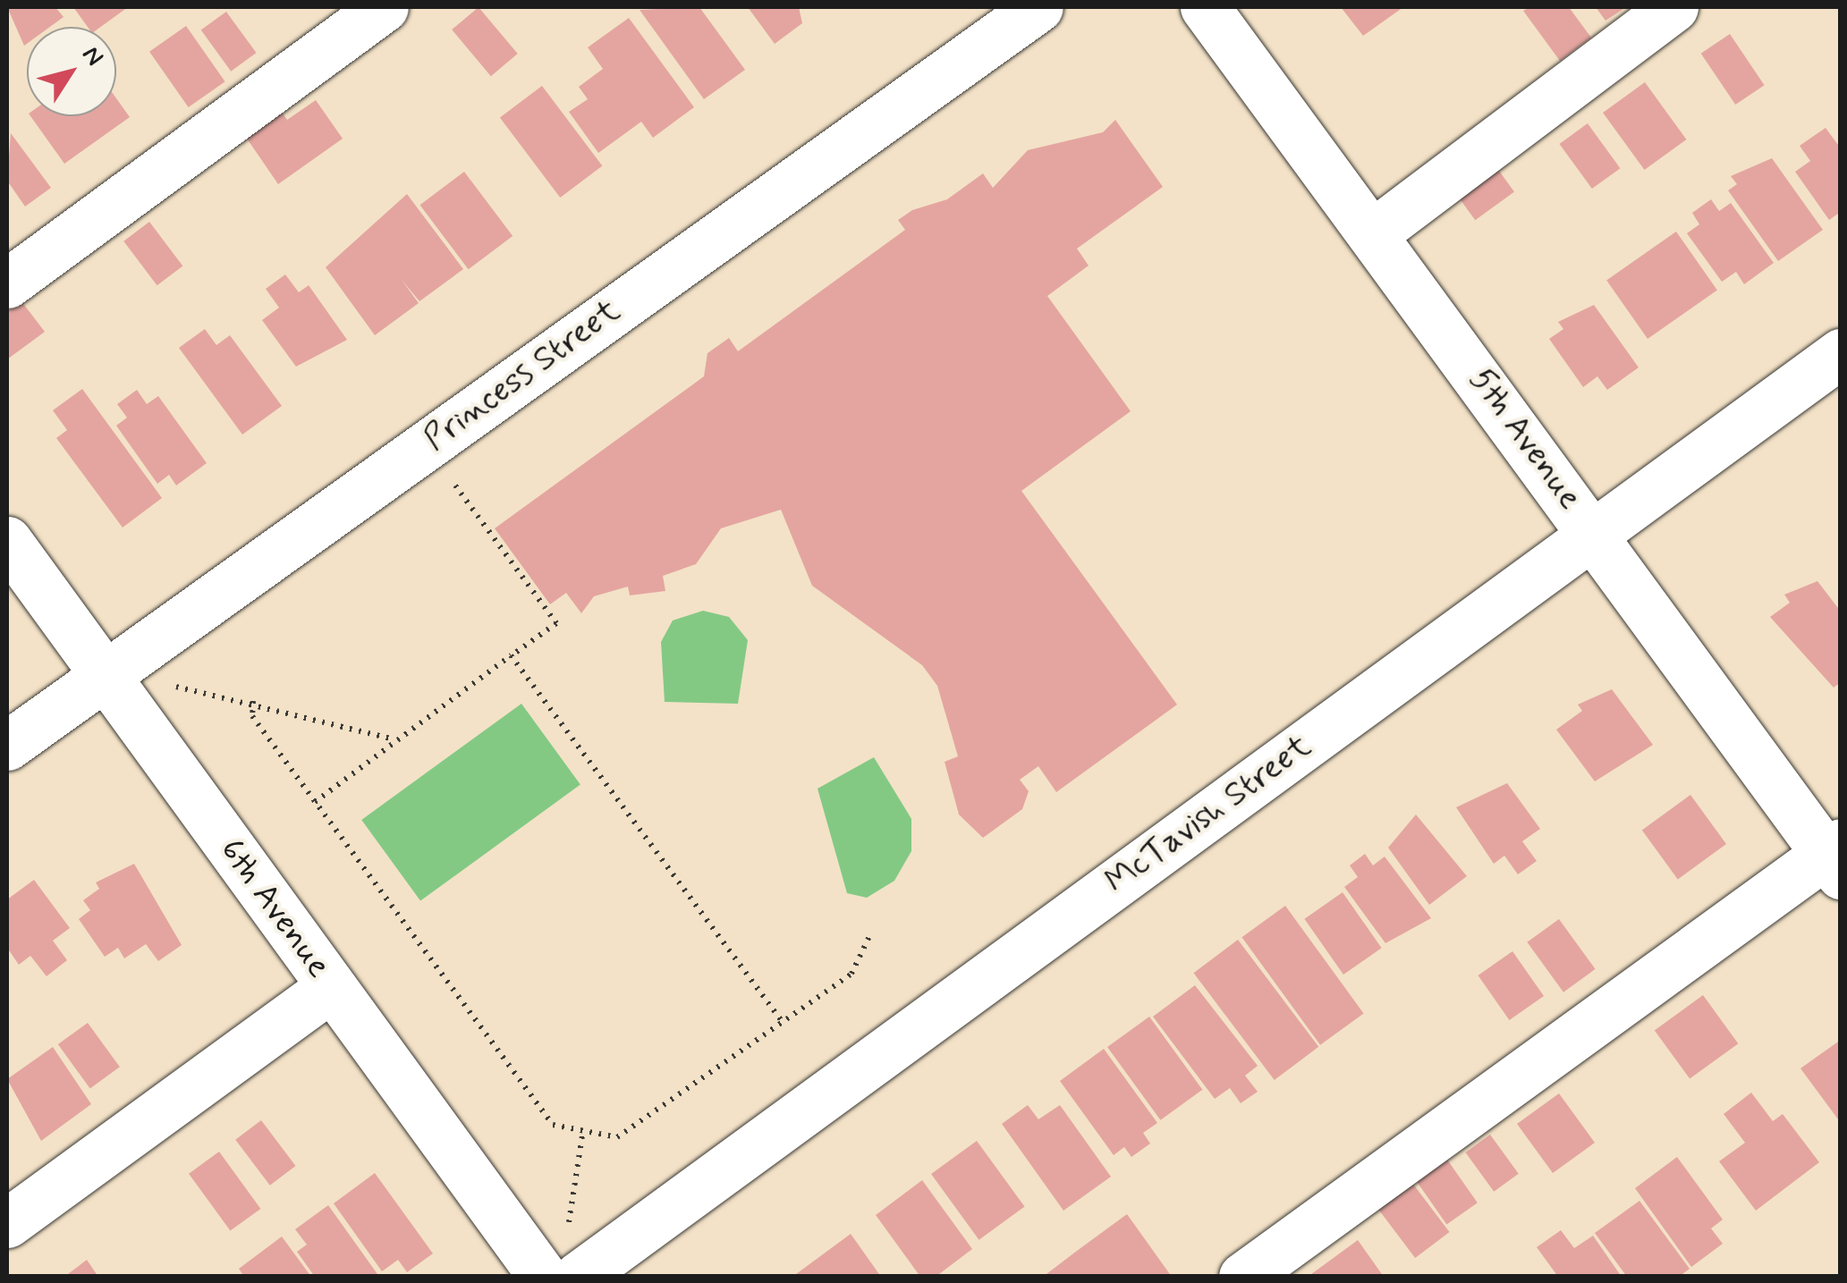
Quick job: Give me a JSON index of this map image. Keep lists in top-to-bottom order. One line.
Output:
{"streets":{"street":["Princess Street","5th Avenue","McTavish Street","6th Avenue"]},"crossings":[["Princess Street","6th Avenue"],["5th Avenue","McTavish Street"]],"north":"top right"}
